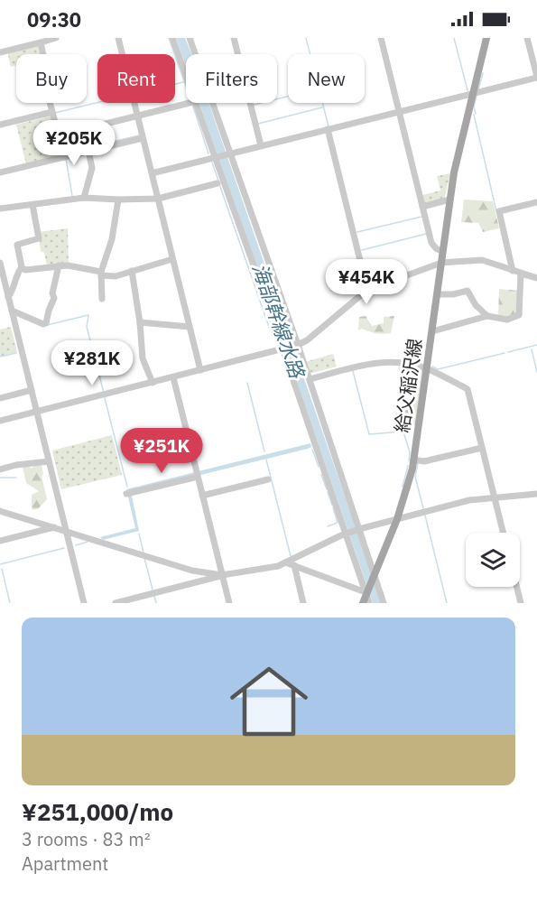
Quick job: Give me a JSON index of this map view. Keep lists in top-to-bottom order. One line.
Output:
{"streets":{"main road":["給父稲沢線"]},"water":["海部幹線水路"],"page":{"status":"09:30","chip":["Buy","Rent","Filters","New"],"price":["¥205K","¥454K","¥281K","¥251K"],"list":[{"name":"¥251,000/mo","note":"3 rooms · 83 m² · Apartment"}]}}
